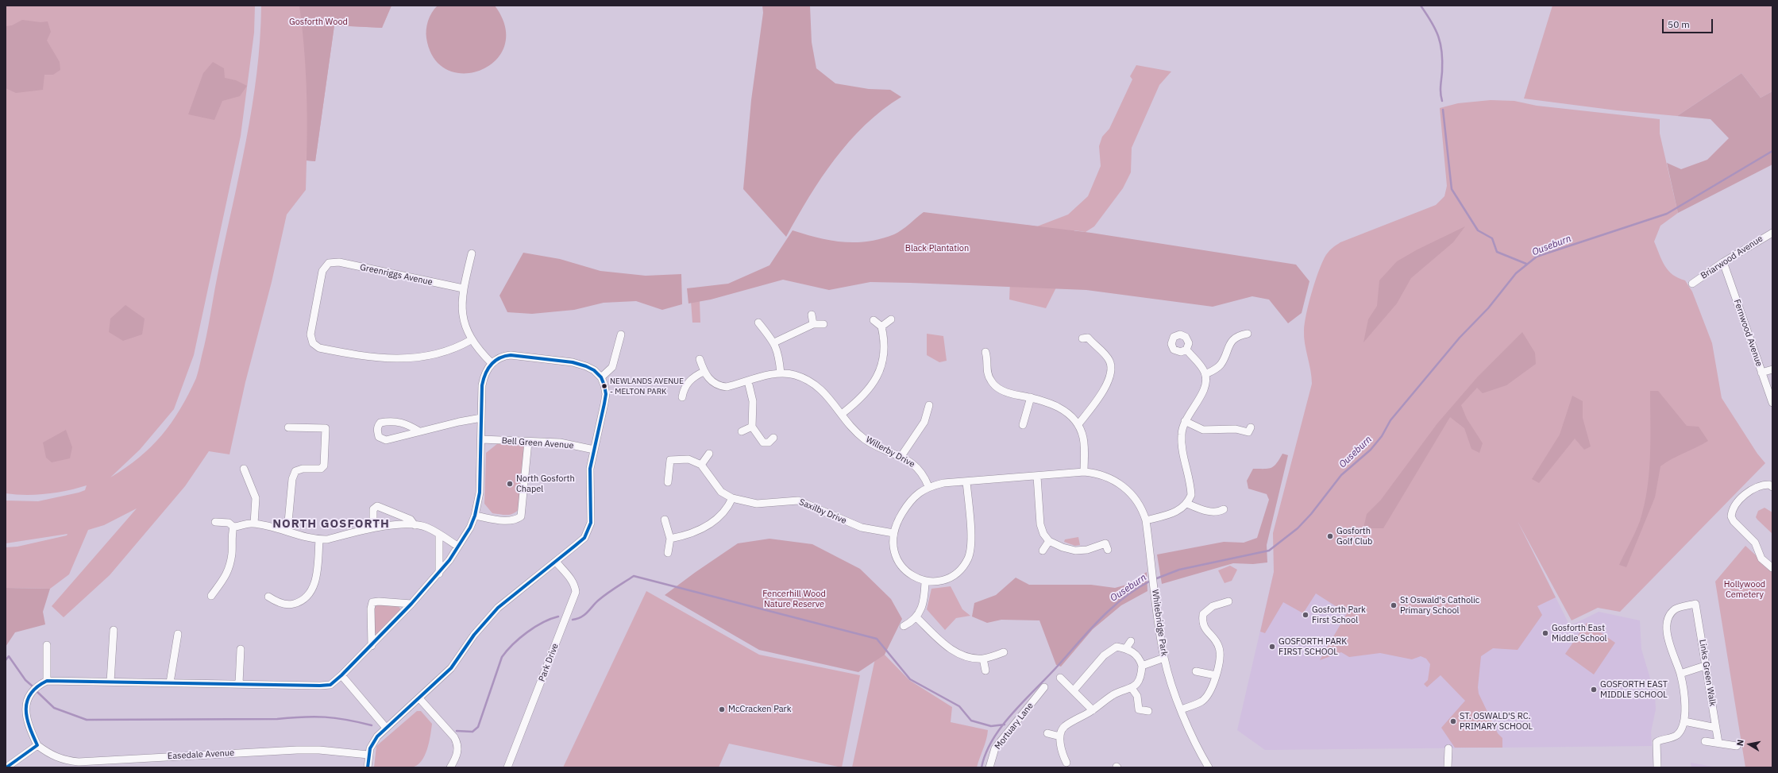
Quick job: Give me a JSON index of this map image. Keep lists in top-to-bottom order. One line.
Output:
{"streets":{"street":["Briarwood Avenue","Greenriggs Avenue","Fernwood Avenue","Bell Green Avenue","Willerby Drive","Saxilby Drive","Whitebridge Park","Park Drive","Links Green Walk","Mortuary Lane","Easedale Avenue"]},"crossings":[["Briarwood Avenue","Fernwood Avenue"],["Willerby Drive","Saxilby Drive"],["Willerby Drive","Whitebridge Park"],["Saxilby Drive","Whitebridge Park"]],"districts":["NORTH GOSFORTH"],"water":["Ouseburn"],"parks":["Gosforth Wood","Black Plantation","Hollywood Cemetery","Fencerhill Wood Nature Reserve"],"places":["NEWLANDS AVENUE - MELTON PARK","North Gosforth Chapel","Gosforth Golf Club","St Oswald's Catholic Primary School","Gosforth Park First School","Gosforth East Middle School","GOSFORTH PARK FIRST SCHOOL","GOSFORTH EAST MIDDLE SCHOOL","McCracken Park","ST. OSWALD'S RC. PRIMARY SCHOOL"],"scale_bar":"50 m","north":"left"}
